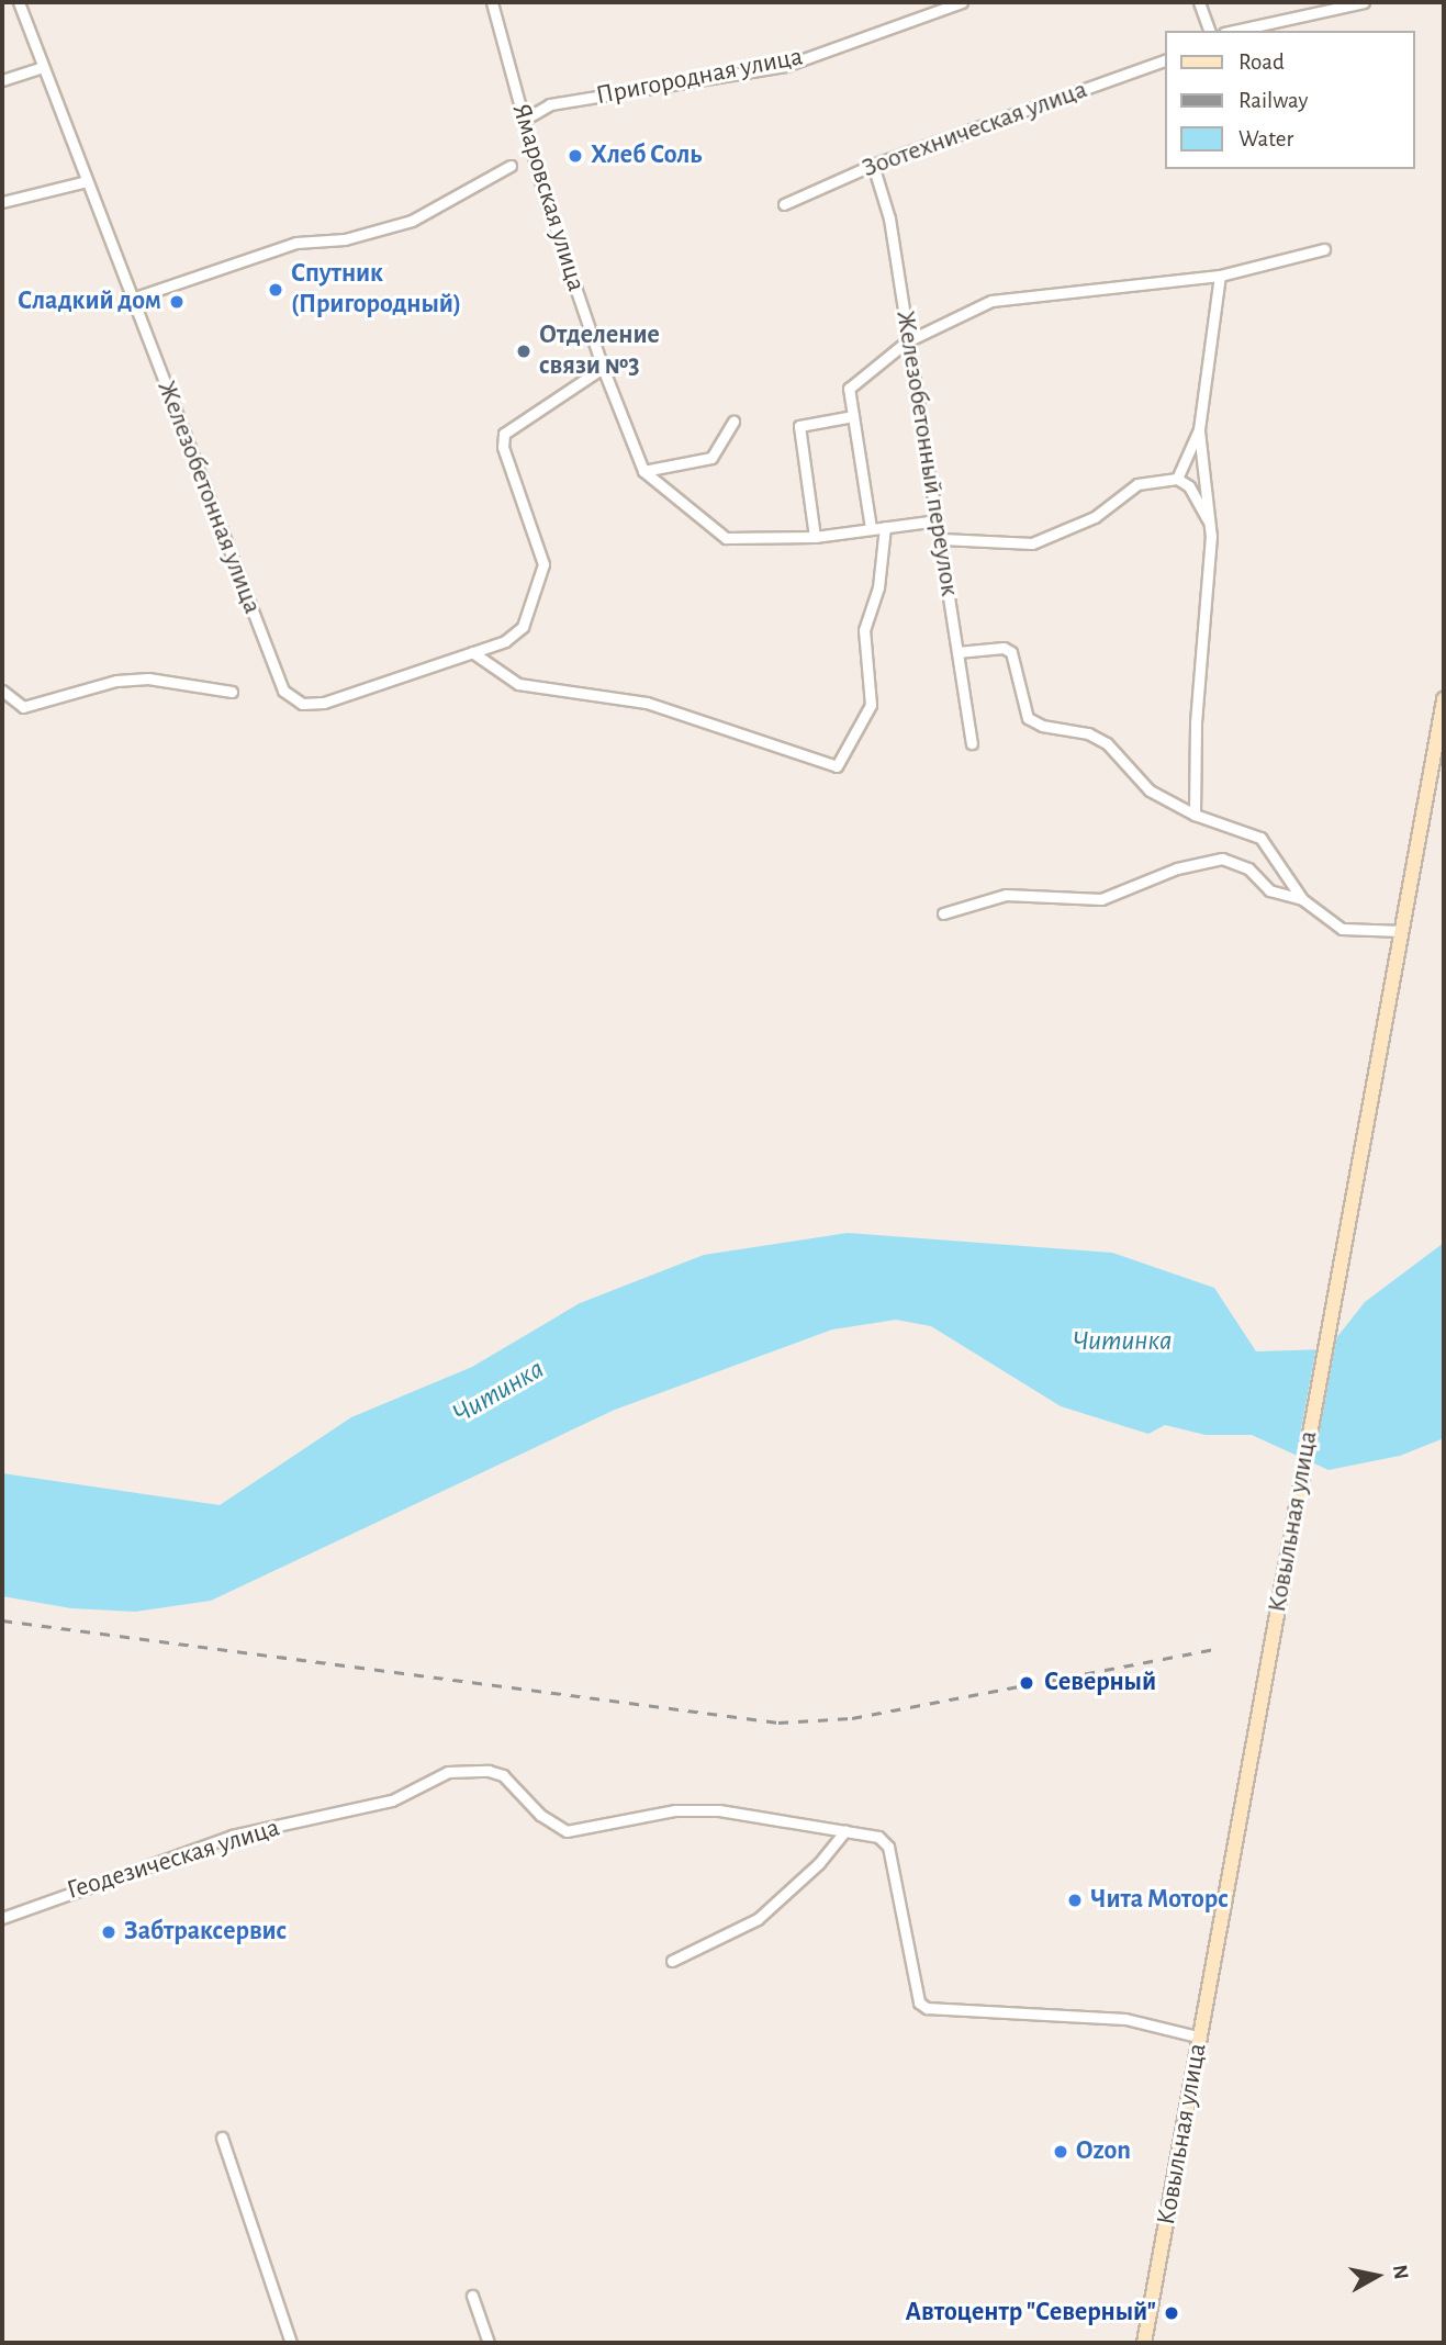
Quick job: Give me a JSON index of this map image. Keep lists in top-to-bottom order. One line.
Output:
{"streets":{"main road":["Ковыльная улица"],"street":["Пригородная улица","Зоотехническая улица","Ямаровская улица","Железобетонный переулок","Железобетонная улица","Геодезическая улица"]},"crossings":[["Пригородная улица","Ямаровская улица"],["Зоотехническая улица","Железобетонный переулок"],["Ямаровская улица","Железобетонная улица"],["Ковыльная улица","Геодезическая улица"]],"water":["Читинка"],"places":["Хлеб Соль","Спутник (Пригородный)","Сладкий дом","Отделение связи №3","Северный","Чита Моторс","Забтраксервис","Ozon","Автоцентр \"Северный\""],"legend":["Road","Railway","Water"],"north":"right"}
